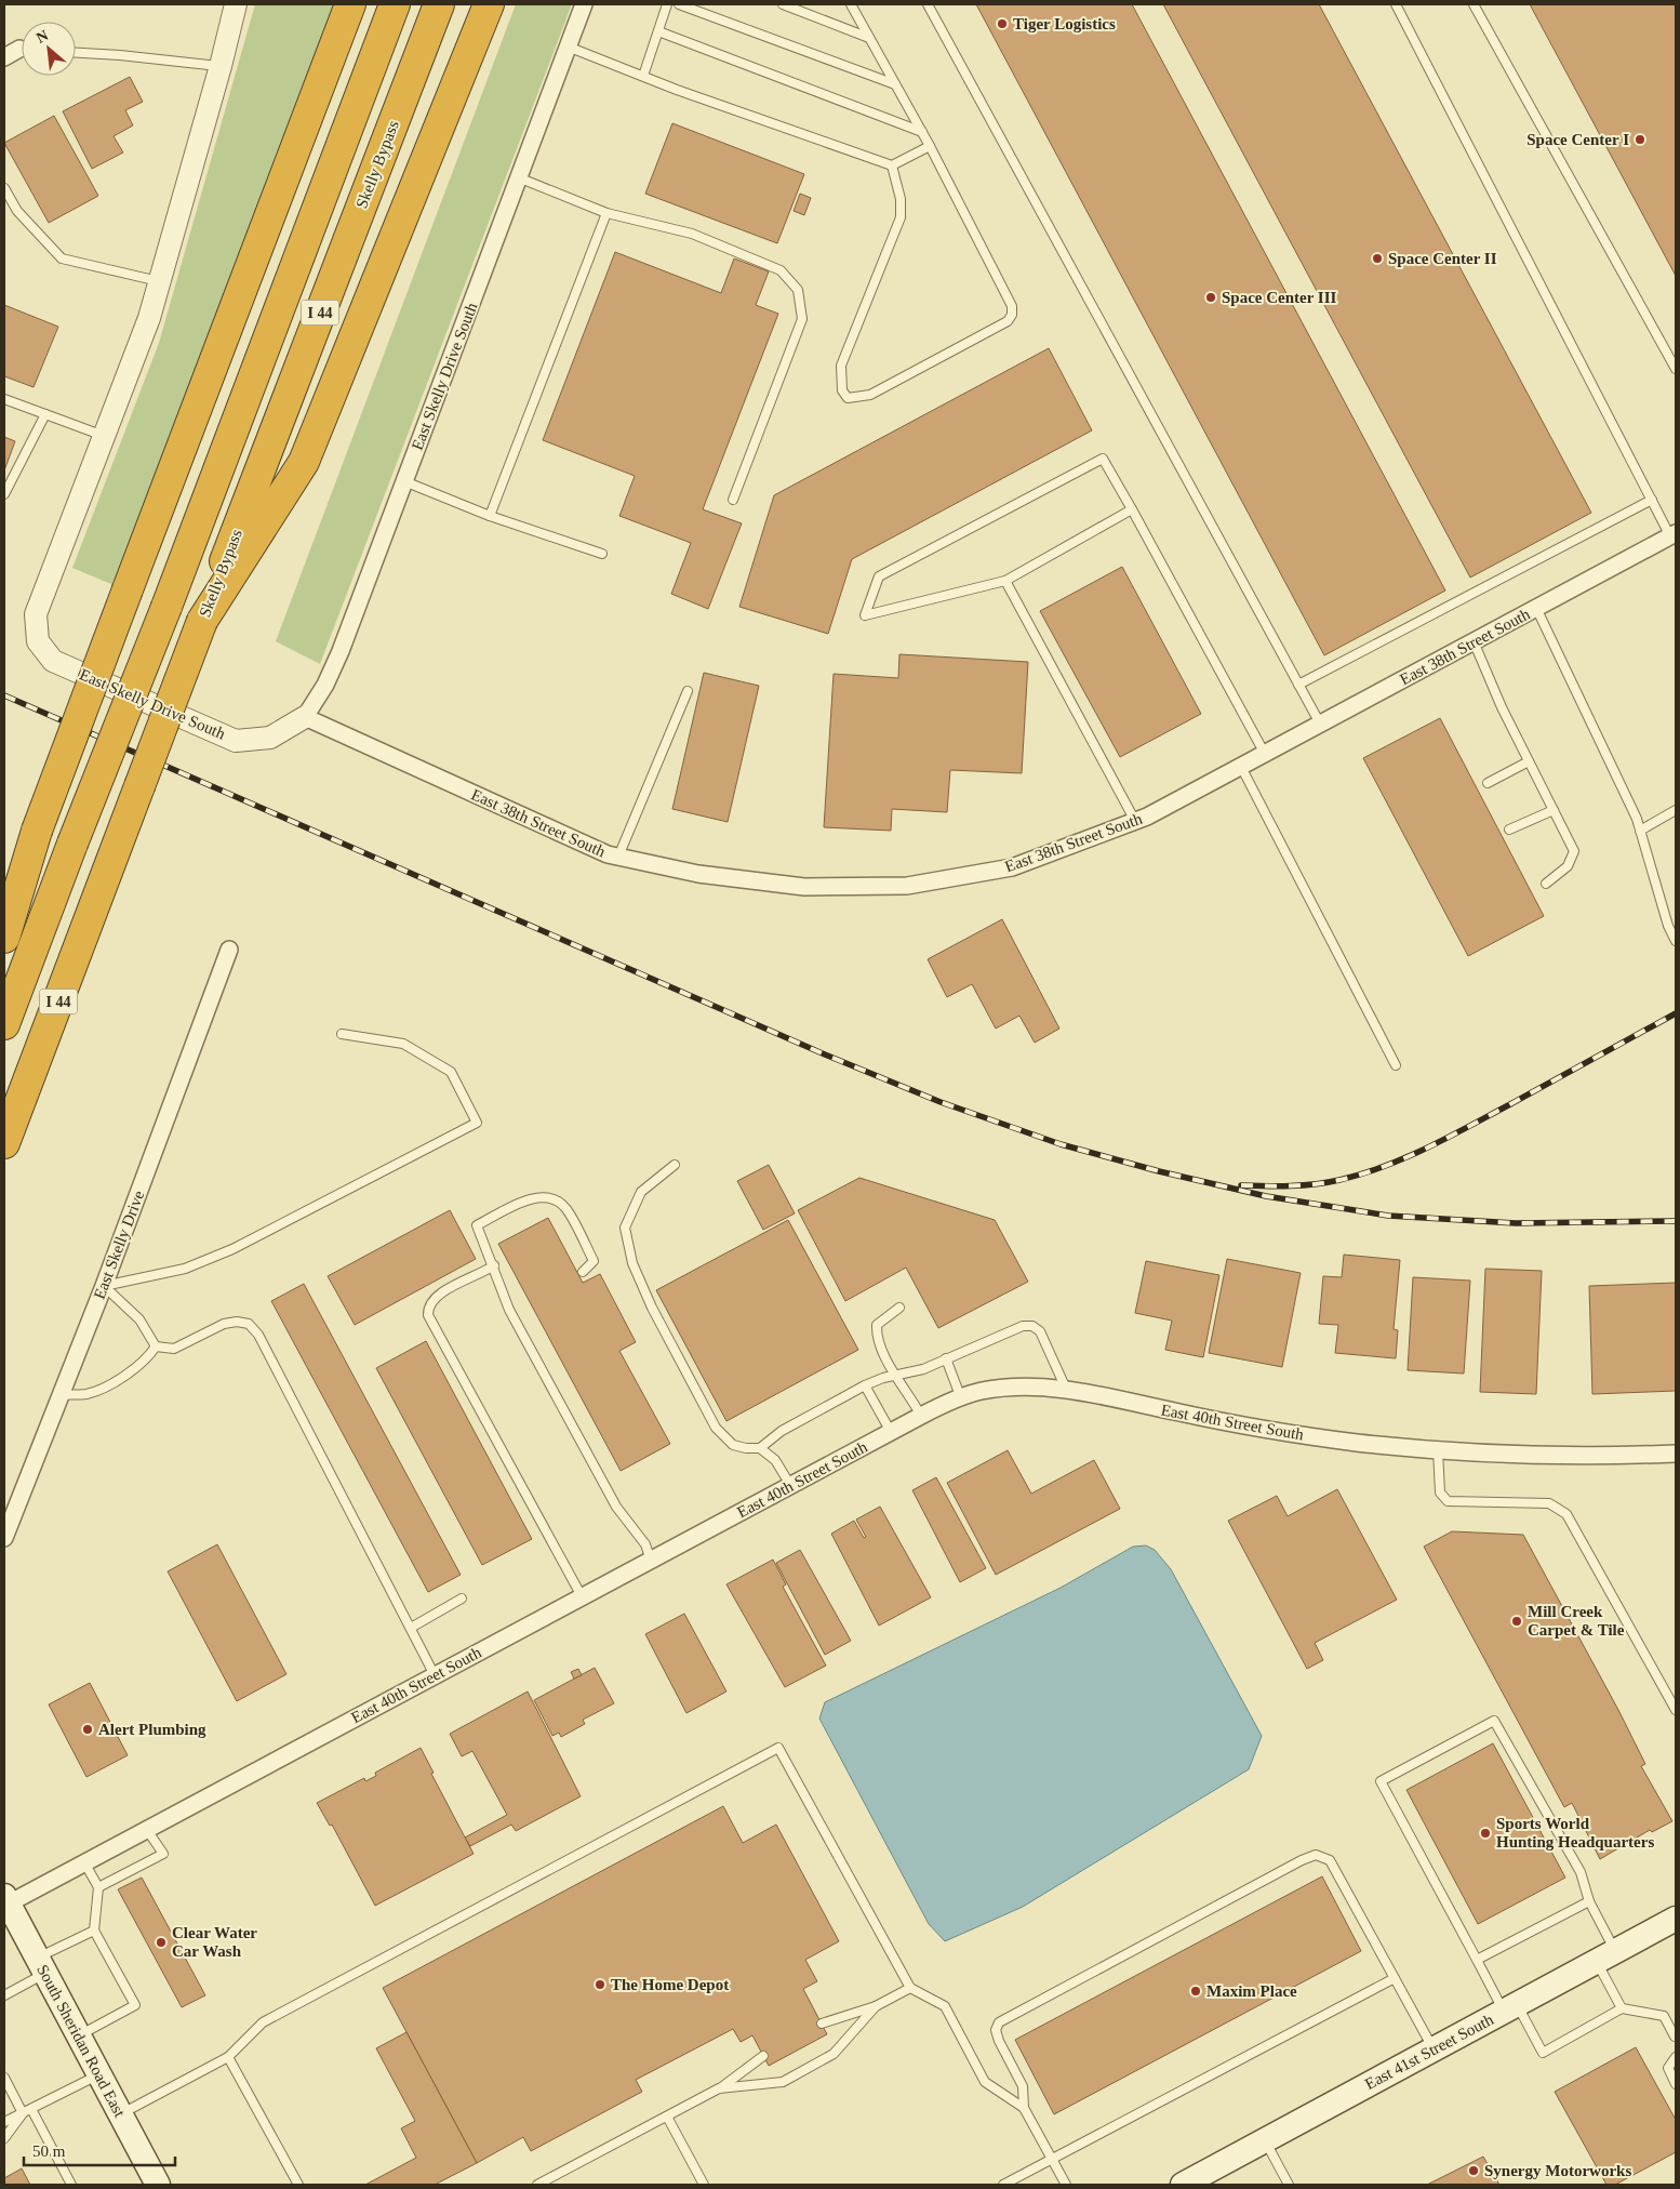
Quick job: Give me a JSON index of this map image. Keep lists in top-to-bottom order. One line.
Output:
{"streets":{"highway":["Skelly Bypass","I 44"],"main road":["South Sheridan Road East","East 41st Street South"],"street":["East Skelly Drive South","East 38th Street South","East Skelly Drive","East 40th Street South"]},"crossings":[["East Skelly Drive South","East 38th Street South"],["East 40th Street South","South Sheridan Road East"]],"places":["Tiger Logistics","Space Center I","Space Center II","Space Center III","Mill Creek Carpet & Tile","Alert Plumbing","Sports World Hunting Headquarters","Clear Water Car Wash","The Home Depot","Maxim Place","Synergy Motorworks"],"scale_bar":"50 m","north":"top left"}
